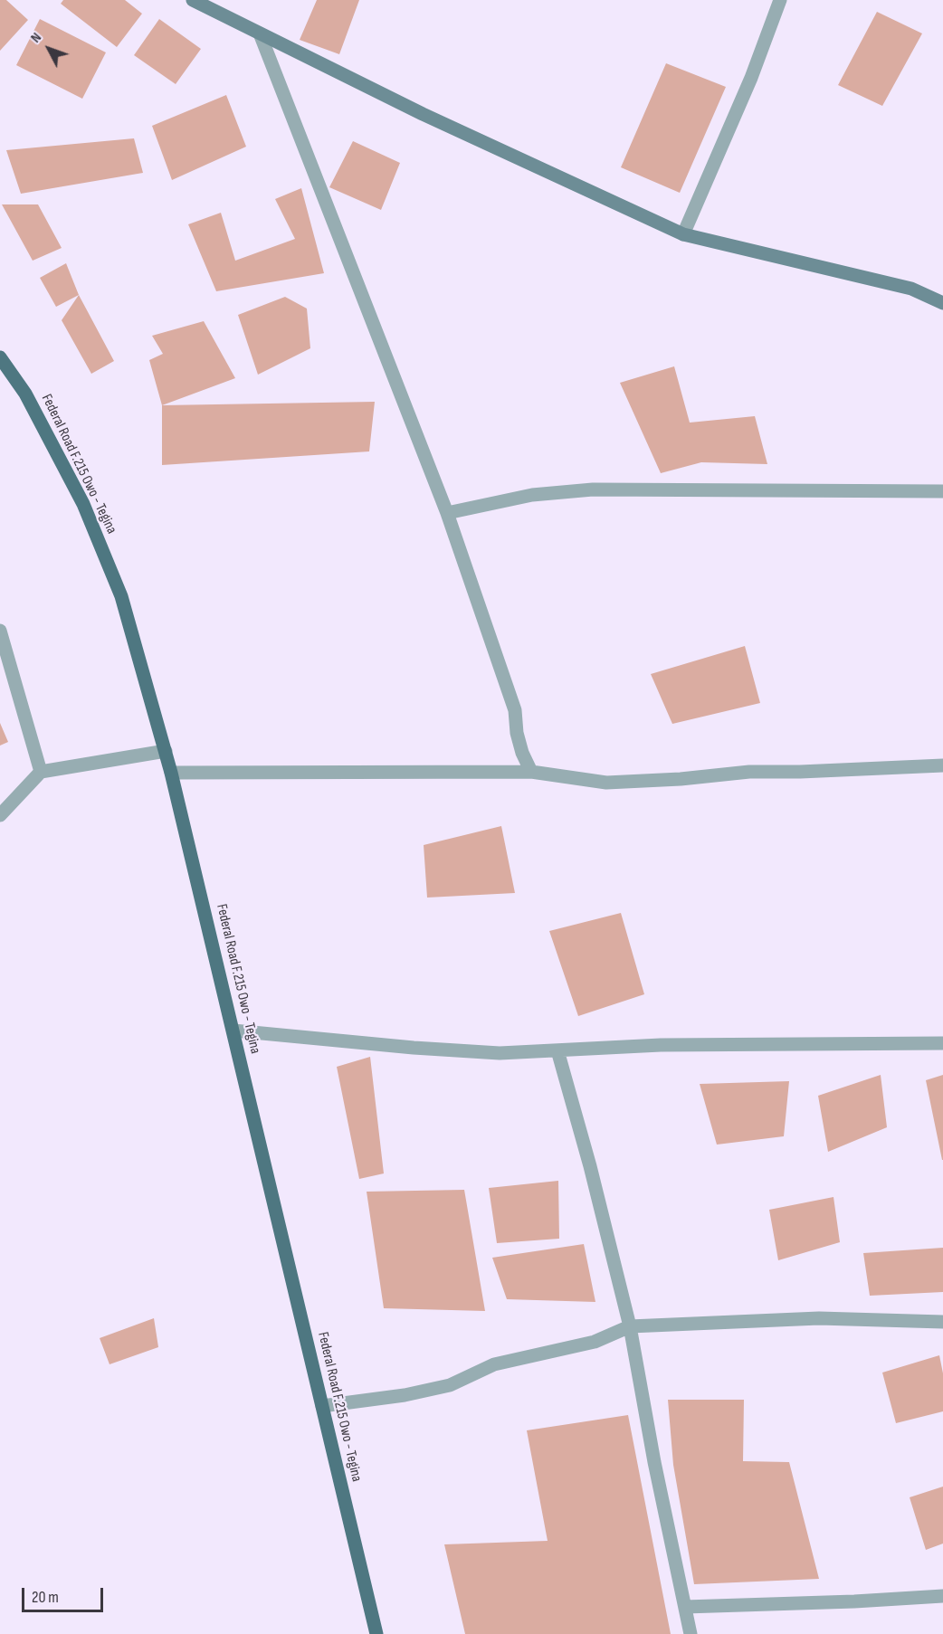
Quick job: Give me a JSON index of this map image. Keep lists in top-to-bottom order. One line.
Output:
{"streets":{"main road":["Federal Road F.215 Owo - Tegina"]},"scale_bar":"20 m","north":"top left"}
